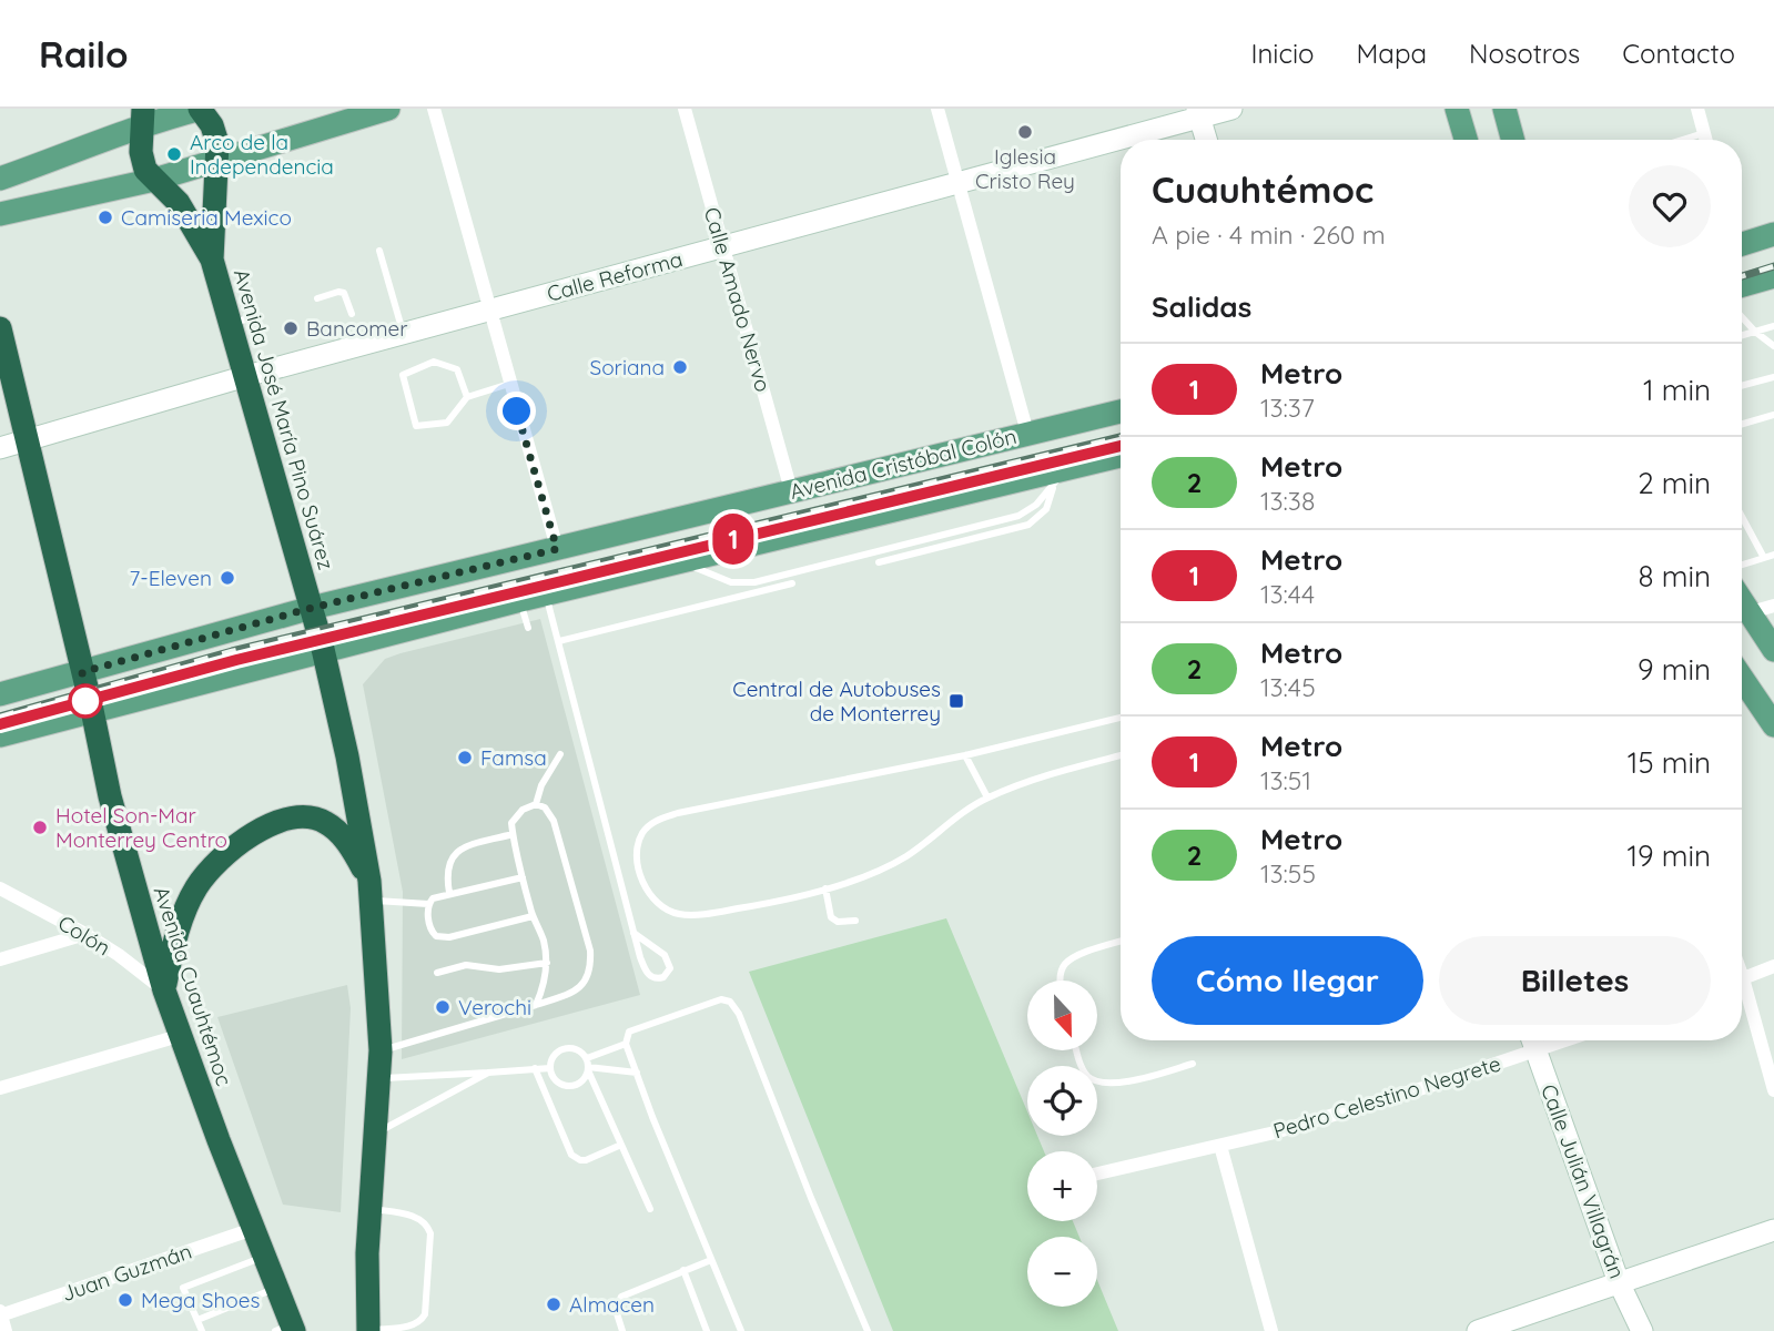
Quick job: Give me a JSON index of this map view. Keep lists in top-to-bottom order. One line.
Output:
{"streets":{"highway":["Avenida José María Pino Suárez","Avenida Cuauhtémoc"],"main road":["Avenida Cristóbal Colón"],"street":["Calle Reforma","Calle Amado Nervo","Colón","Pedro Celestino Negrete","Calle Julián Villagrán","Juan Guzmán"]},"crossings":[["Calle Reforma","Calle Amado Nervo"],["Calle Reforma","Avenida José María Pino Suárez"],["Calle Reforma","Avenida Cuauhtémoc"],["Calle Amado Nervo","Avenida Cristóbal Colón"],["Avenida José María Pino Suárez","Avenida Cristóbal Colón"],["Avenida Cristóbal Colón","Avenida Cuauhtémoc"],["Colón","Avenida Cuauhtémoc"],["Avenida Cuauhtémoc","Juan Guzmán"],["Pedro Celestino Negrete","Calle Julián Villagrán"]],"places":{"other":["Iglesia Cristo Rey","Arco de la Independencia","Camiseria Mexico","Bancomer","Soriana","7-Eleven","Famsa","Hotel Son-Mar Monterrey Centro","Verochi","Mega Shoes","Almacen"],"transit":["Central de Autobuses de Monterrey"]},"lines":["metro line 1"],"north":"bottom","page":{"header":"Railo","nav":["Inicio","Mapa","Nosotros","Contacto"],"on_map":"1","heading":[["Cuauhtémoc","A pie · 4 min · 260 m"],"Salidas"],"list":[{"mark":"1","name":"Metro","note":"13:37","value":"1 min"},{"mark":"2","name":"Metro","note":"13:38","value":"2 min"},{"mark":"1","name":"Metro","note":"13:44","value":"8 min"},{"mark":"2","name":"Metro","note":"13:45","value":"9 min"},{"mark":"1","name":"Metro","note":"13:51","value":"15 min"},{"mark":"2","name":"Metro","note":"13:55","value":"19 min"}],"buttons":["Cómo llegar","Billetes"],"map_buttons":["+","−"]}}
